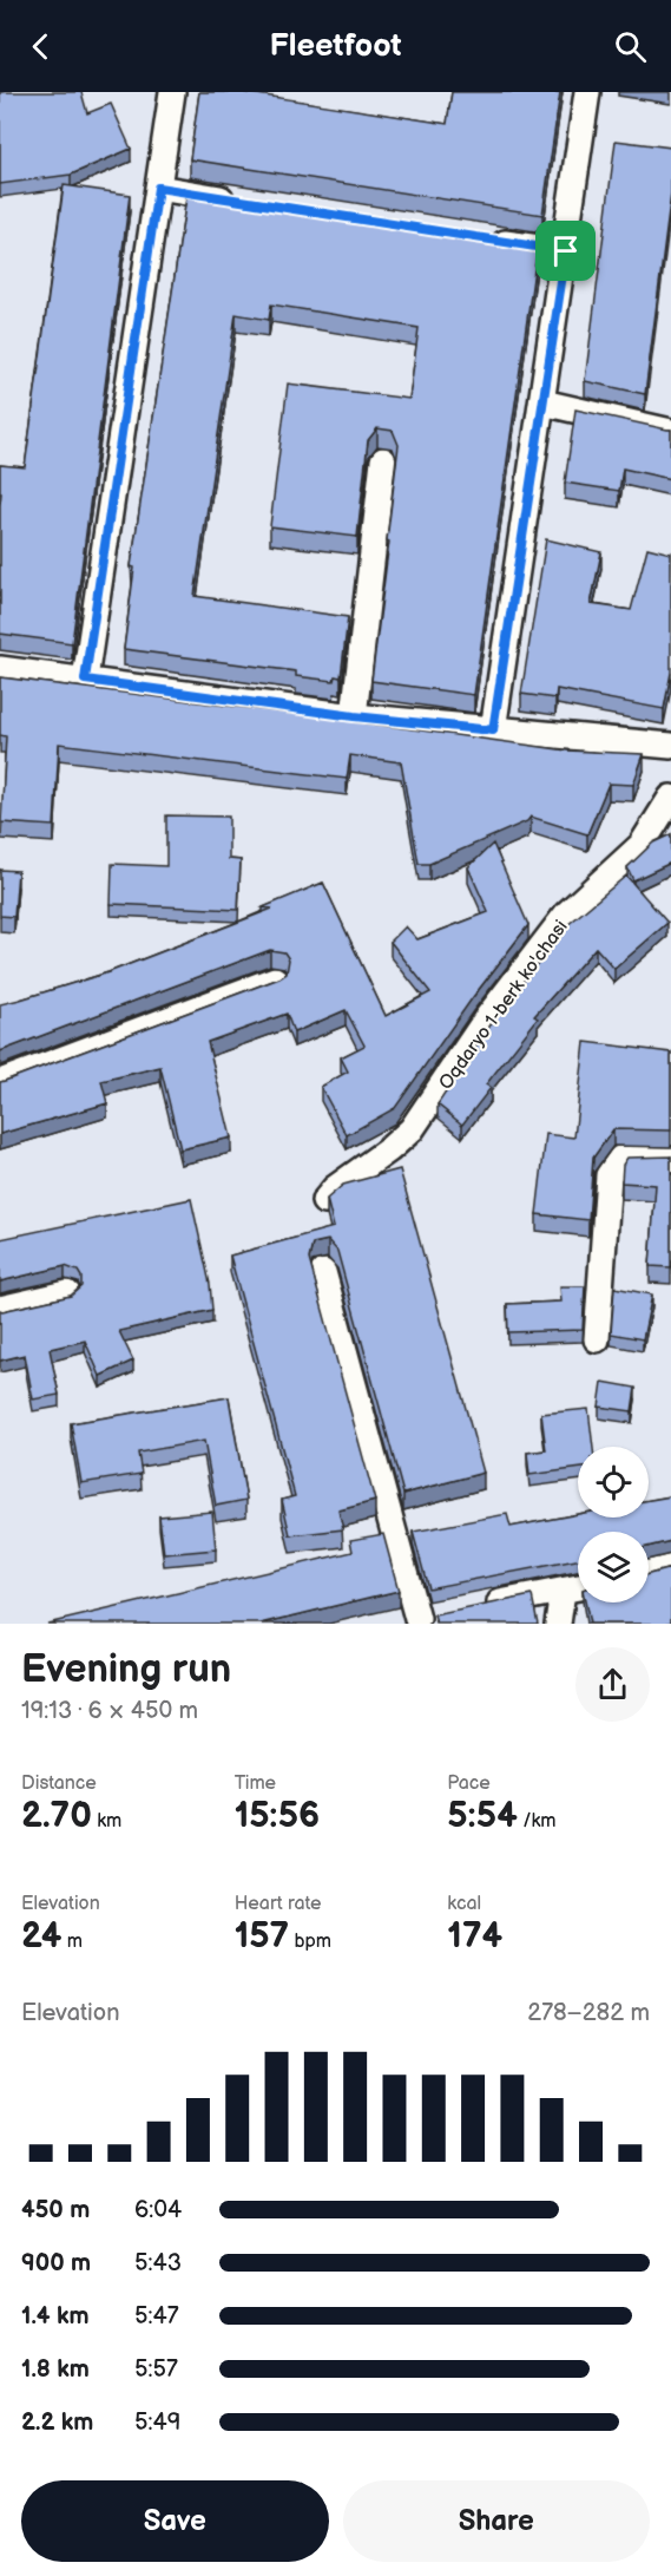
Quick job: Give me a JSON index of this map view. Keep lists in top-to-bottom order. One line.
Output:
{"streets":{"street":["Oqdaryo 1-berk ko'chasi"]},"page":{"header":"Fleetfoot","heading":["Evening run","19:13 · 6 × 450 m"],"stats":[["Distance","2.70 km"],["Time","15:56"],["Pace","5:54 /km"],["Elevation","24 m"],["Heart rate","157 bpm"],["kcal","174"]],"chart":["Elevation","278–282 m"],"list":[{"name":"450 m","note":"6:04"},{"name":"900 m","note":"5:43"},{"name":"1.4 km","note":"5:47"},{"name":"1.8 km","note":"5:57"},{"name":"2.2 km","note":"5:49"}],"buttons":["Save","Share"]}}
